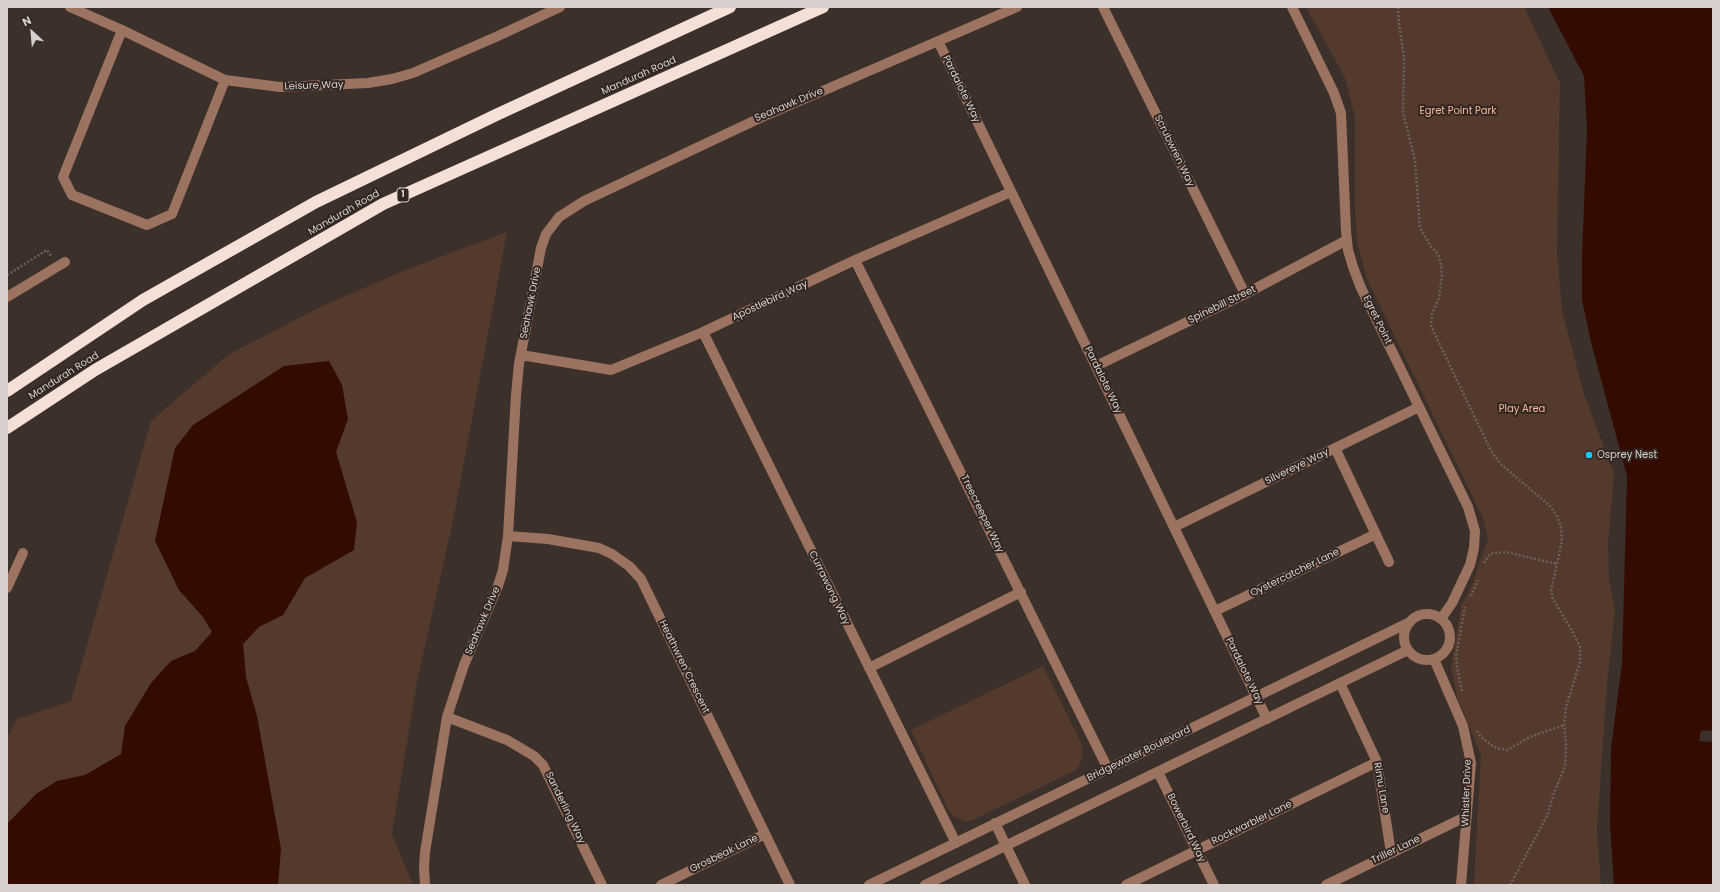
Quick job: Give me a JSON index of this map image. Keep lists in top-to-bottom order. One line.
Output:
{"streets":{"highway":["Mandurah Road","1"],"street":["Leisure Way","Pardalote Way","Seahawk Drive","Scrubwren Way","Apostlebird Way","Spinebill Street","Egret Point","Silvereye Way","Treecreeper Way","Oystercatcher Lane","Currawong Way","Heathwren Crescent","Bridgewater Boulevard","Rimu Lane","Whistler Drive","Sanderling Way","Rockwarbler Lane","Bowerbird Way","Triller Lane","Grosbeak Lane"]},"crossings":[["Pardalote Way","Seahawk Drive"],["Pardalote Way","Apostlebird Way"],["Pardalote Way","Spinebill Street"],["Pardalote Way","Silvereye Way"],["Pardalote Way","Oystercatcher Lane"],["Pardalote Way","Bridgewater Boulevard"],["Seahawk Drive","Apostlebird Way"],["Seahawk Drive","Heathwren Crescent"],["Seahawk Drive","Sanderling Way"],["Scrubwren Way","Spinebill Street"],["Apostlebird Way","Treecreeper Way"],["Apostlebird Way","Currawong Way"],["Spinebill Street","Egret Point"],["Egret Point","Silvereye Way"],["Egret Point","Bridgewater Boulevard"],["Egret Point","Whistler Drive"],["Treecreeper Way","Bridgewater Boulevard"],["Currawong Way","Bridgewater Boulevard"],["Heathwren Crescent","Grosbeak Lane"],["Bridgewater Boulevard","Whistler Drive"],["Rimu Lane","Rockwarbler Lane"],["Rimu Lane","Triller Lane"],["Whistler Drive","Triller Lane"],["Rockwarbler Lane","Bowerbird Way"]],"parks":["Egret Point Park","Play Area"],"places":["Osprey Nest"],"north":"top left"}
